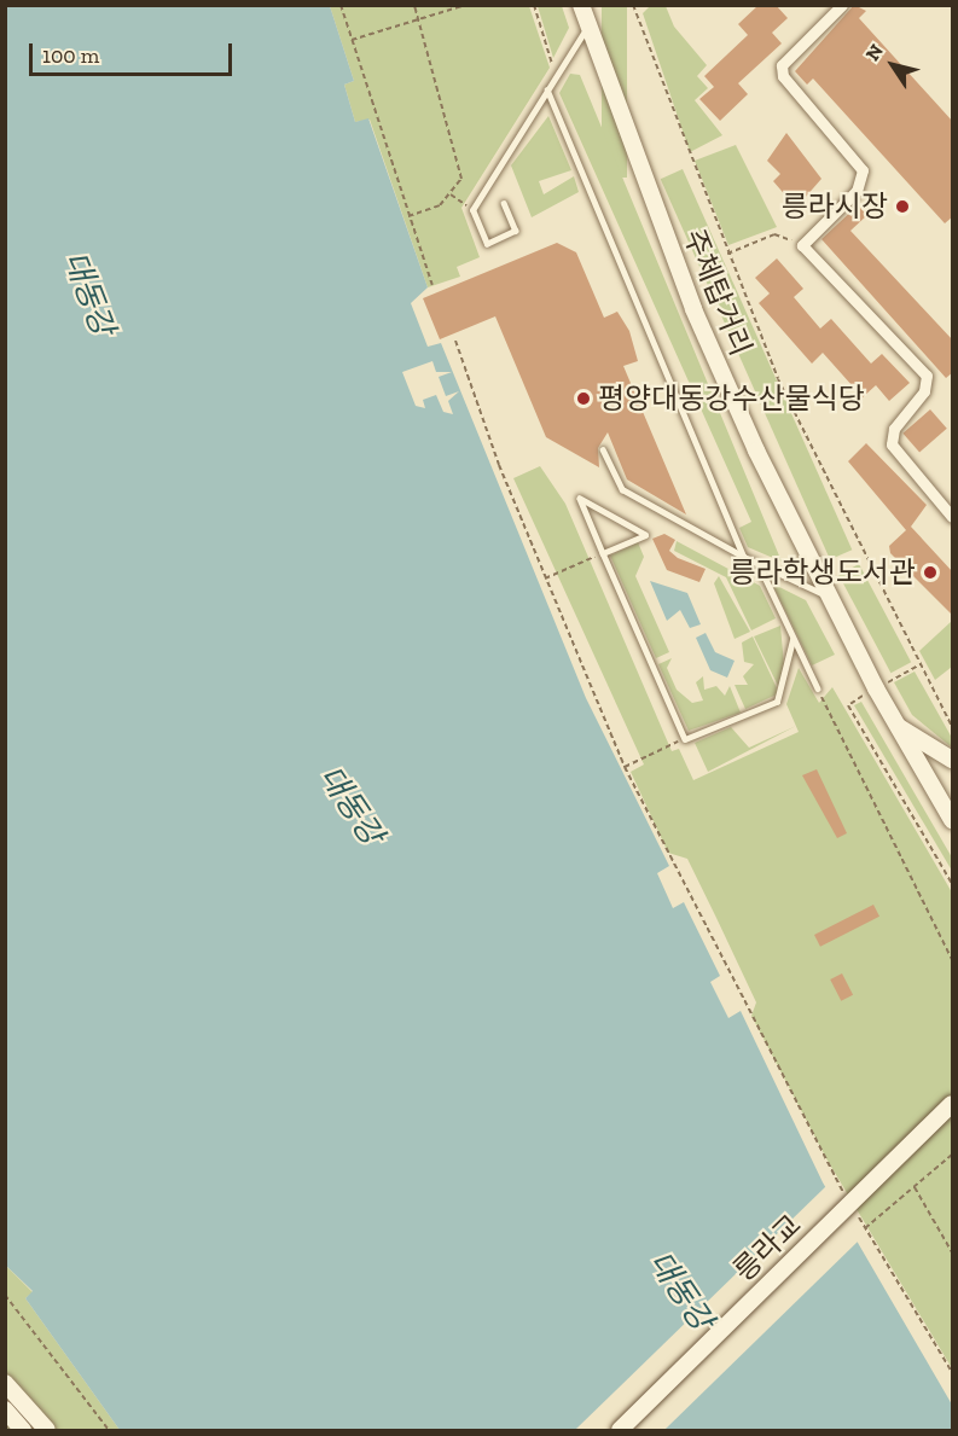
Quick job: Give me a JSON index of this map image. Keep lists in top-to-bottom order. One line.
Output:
{"streets":{"main road":["주체탑거리","릉라교"]},"water":["대동강"],"places":["릉라시장","평양대동강수산물식당","릉라학생도서관"],"scale_bar":"100 m","north":"top left"}
